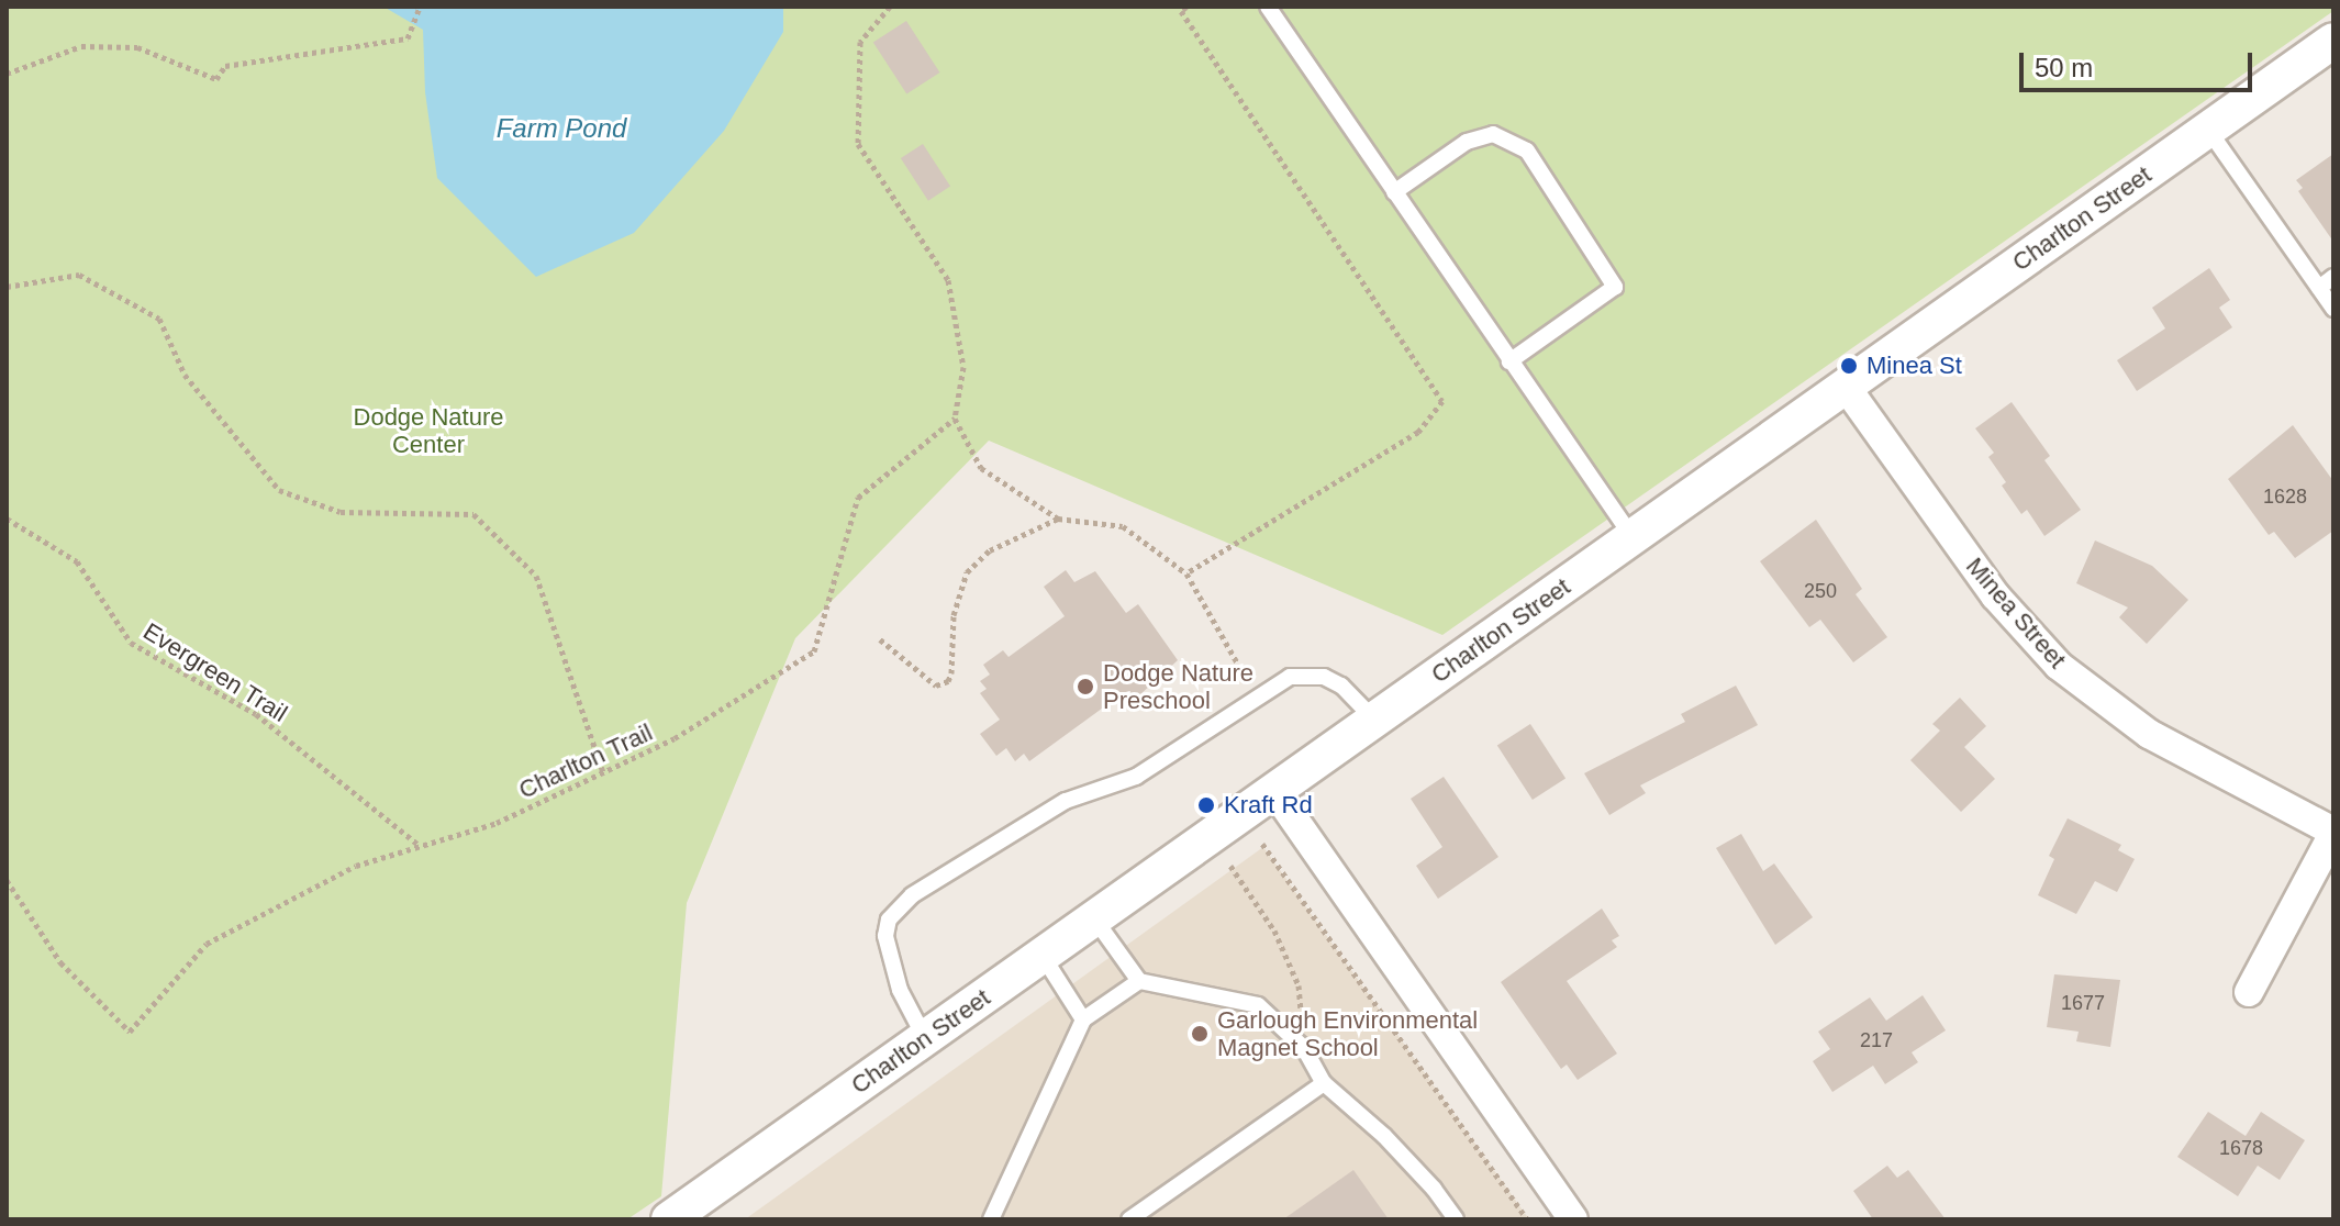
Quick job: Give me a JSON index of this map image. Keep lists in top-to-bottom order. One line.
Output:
{"streets":{"street":["Charlton Street","Minea Street"],"path":["Evergreen Trail","Charlton Trail"]},"crossings":[["Charlton Street","Minea Street"],["Evergreen Trail","Charlton Trail"]],"water":["Farm Pond"],"parks":["Dodge Nature Center"],"places":["Minea St","Dodge Nature Preschool","Kraft Rd","Garlough Environmental Magnet School"],"house_numbers":["1628","250","1677","217","1678"],"scale_bar":"50 m"}
